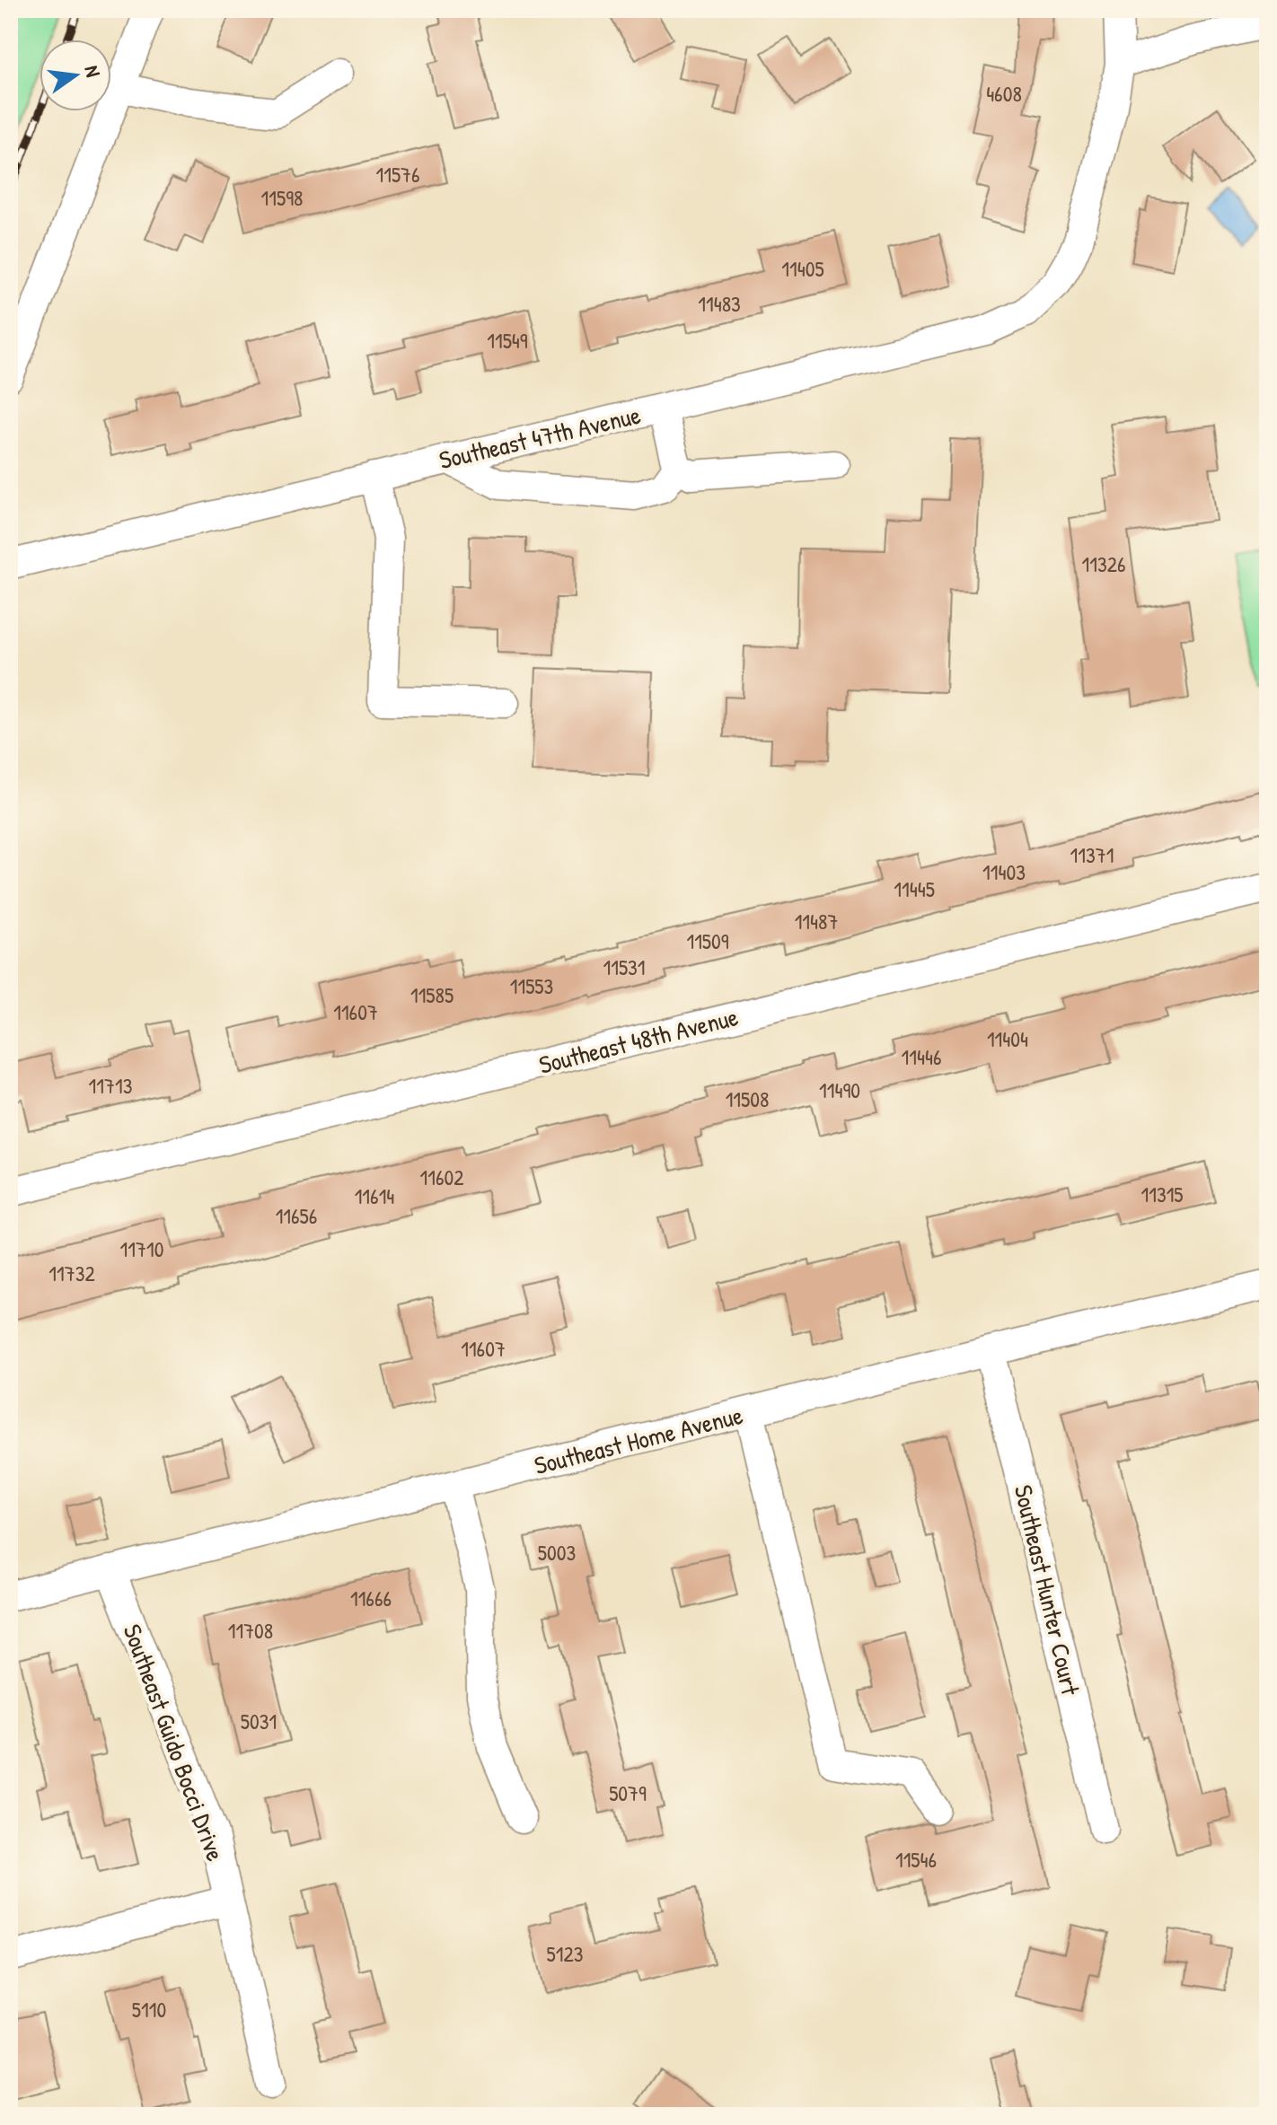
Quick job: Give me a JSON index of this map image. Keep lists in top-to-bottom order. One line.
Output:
{"streets":{"street":["Southeast 47th Avenue","Southeast 48th Avenue","Southeast Home Avenue","Southeast Hunter Court","Southeast Guido Bocci Drive"]},"crossings":[["Southeast Home Avenue","Southeast Hunter Court"],["Southeast Home Avenue","Southeast Guido Bocci Drive"]],"house_numbers":["4608","11576","11598","11405","11483","11549","11326","11371","11403","11445","11487","11509","11531","11553","11585","11607","11404","11446","11713","11490","11508","11602","11315","11614","11656","11710","11732","11607","5003","11666","11708","5031","5079","11546","5123","5110"],"north":"right"}
